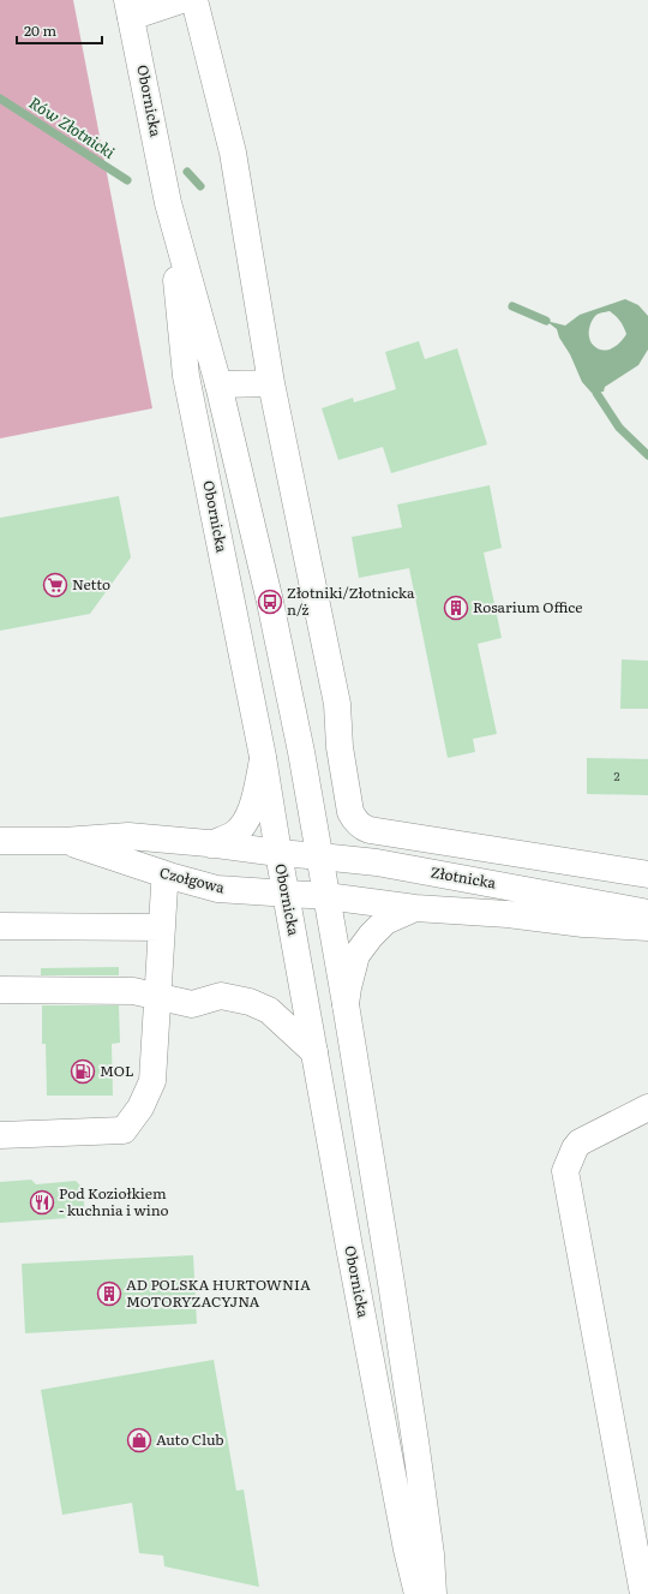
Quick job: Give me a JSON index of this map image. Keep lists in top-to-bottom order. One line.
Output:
{"streets":{"main road":["Obornicka","Złotnicka","Czołgowa"]},"crossings":[["Obornicka","Złotnicka"],["Obornicka","Czołgowa"],["Złotnicka","Czołgowa"]],"water":["Rów Złotnicki"],"places":{"supermarket":["Netto"],"bus stop":["Złotniki/Złotnicka n/ż"],"building":["Rosarium Office","AD POLSKA HURTOWNIA MOTORYZACYJNA"],"fuel station":["MOL"],"restaurant":["Pod Koziołkiem - kuchnia i wino"],"shop":["Auto Club"]},"house_numbers":["2"],"scale_bar":"20 m"}
